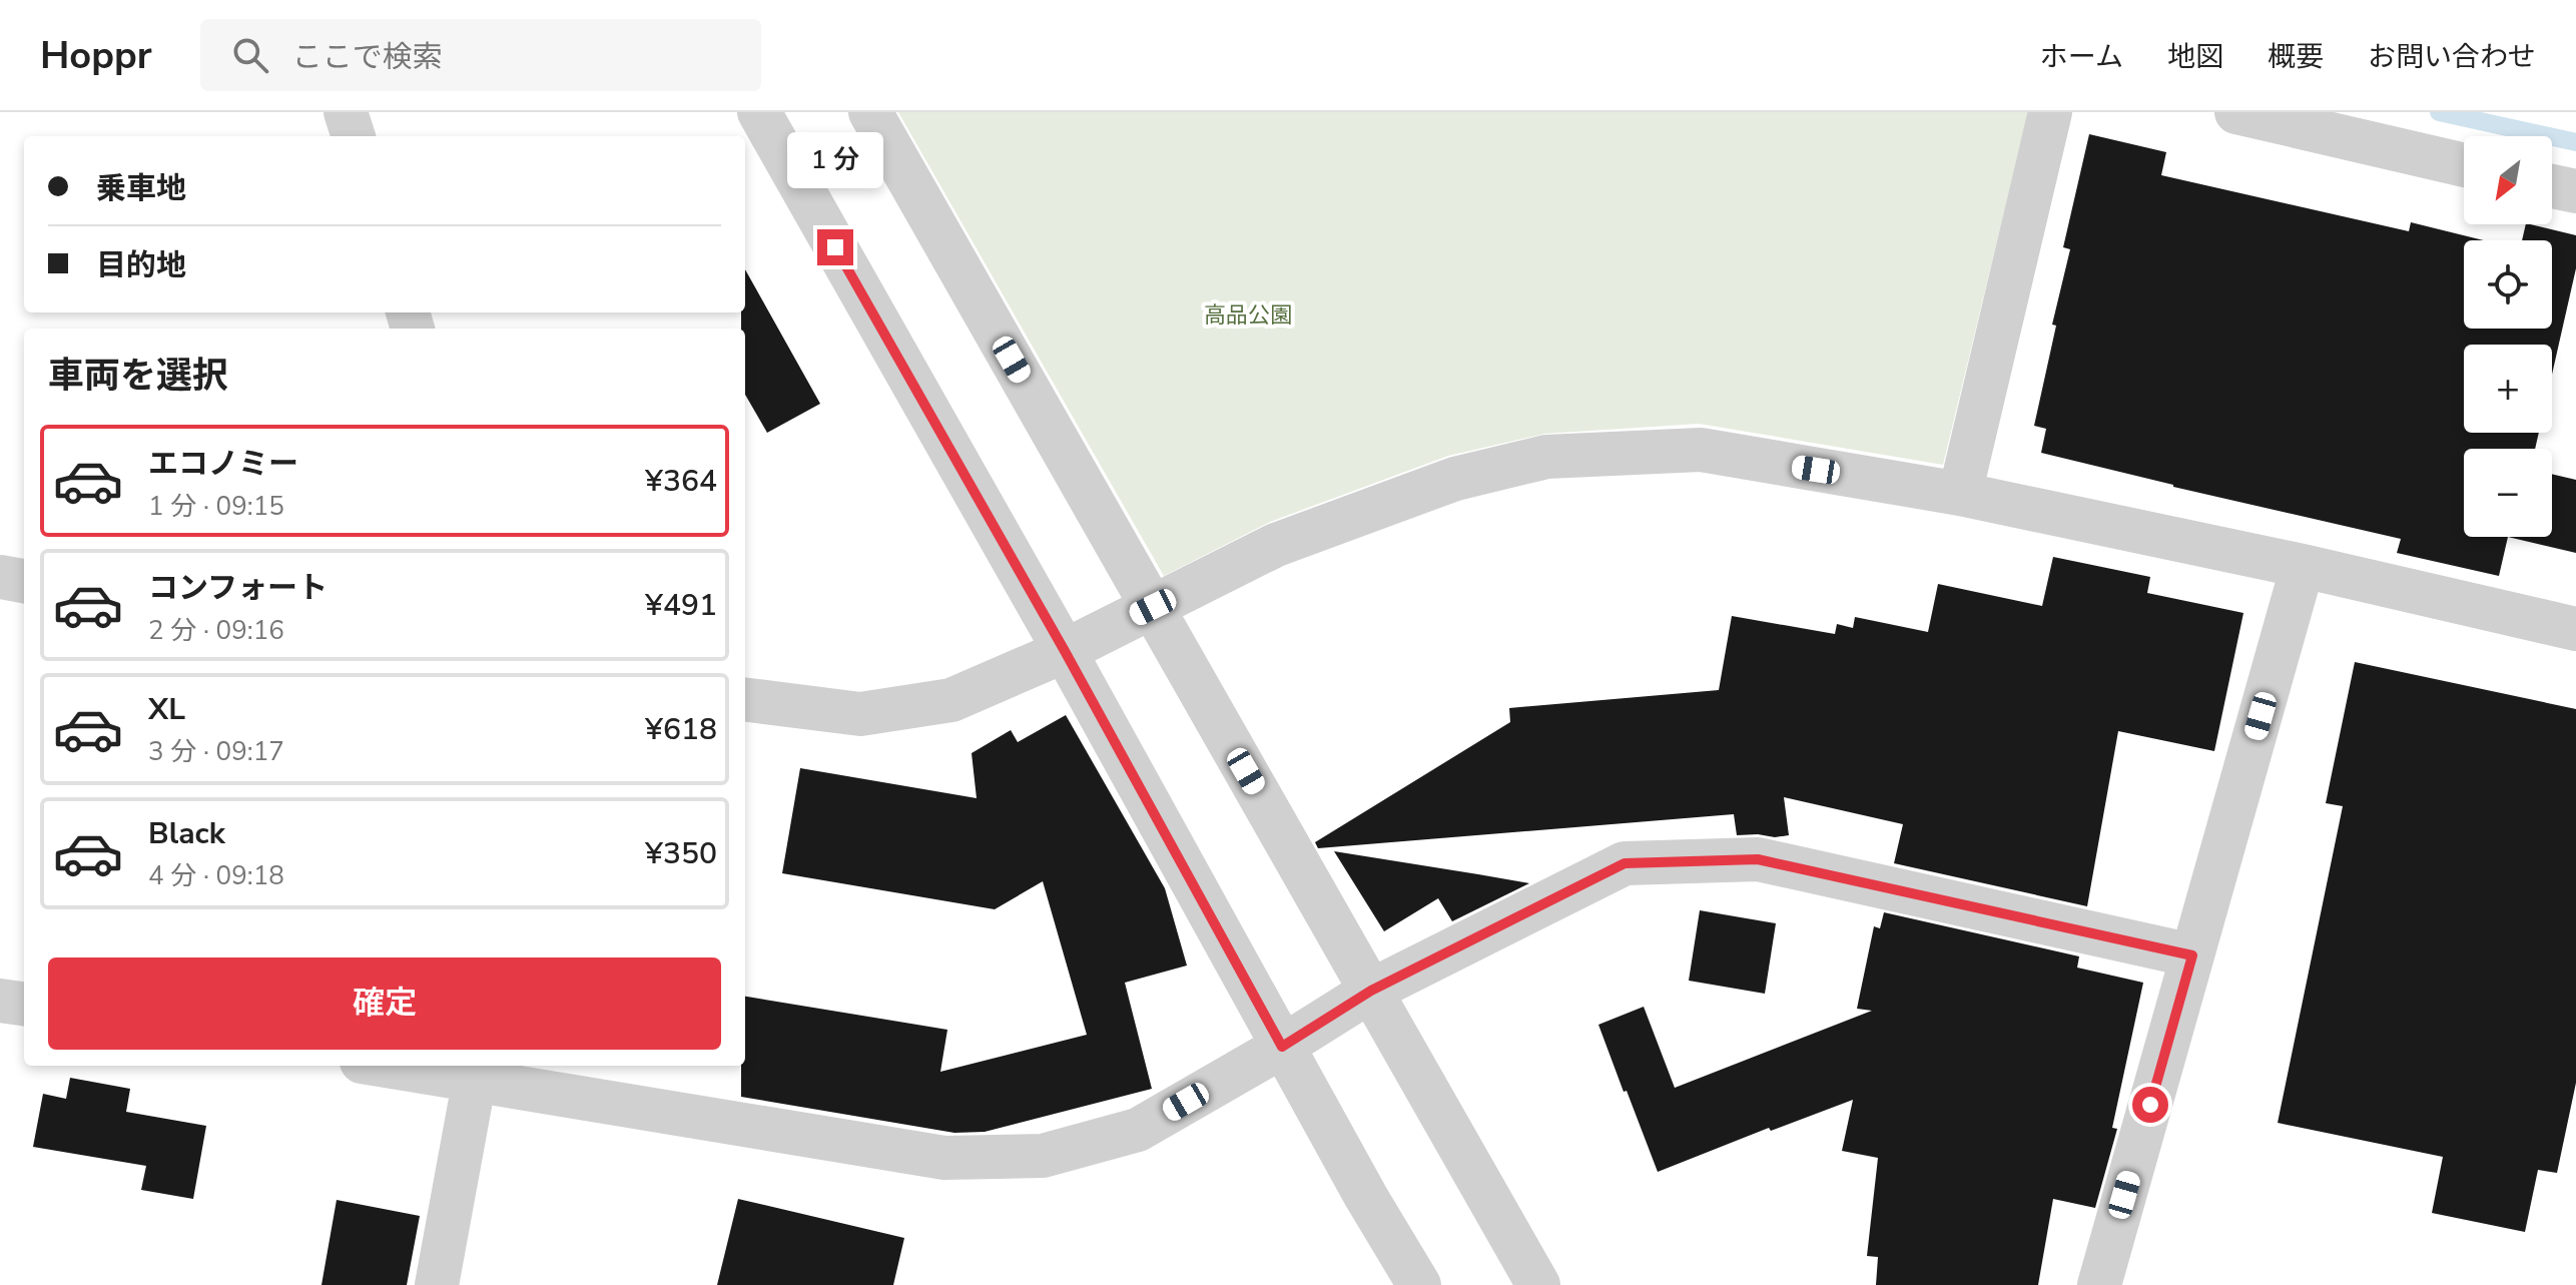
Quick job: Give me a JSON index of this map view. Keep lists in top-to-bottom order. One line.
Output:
{"parks":["高品公園"],"north":"bottom left","page":{"header":"Hoppr","search":"ここで検索","nav":["ホーム","地図","概要","お問い合わせ"],"bubble":"1 分","map_buttons":["+","−"],"banner":["乗車地","目的地"],"heading":"車両を選択","list":[{"name":"エコノミー","note":"1 分 · 09:15","value":"¥364"},{"name":"コンフォート","note":"2 分 · 09:16","value":"¥491"},{"name":"XL","note":"3 分 · 09:17","value":"¥618"},{"name":"Black","note":"4 分 · 09:18","value":"¥350"}],"buttons":"確定"}}
